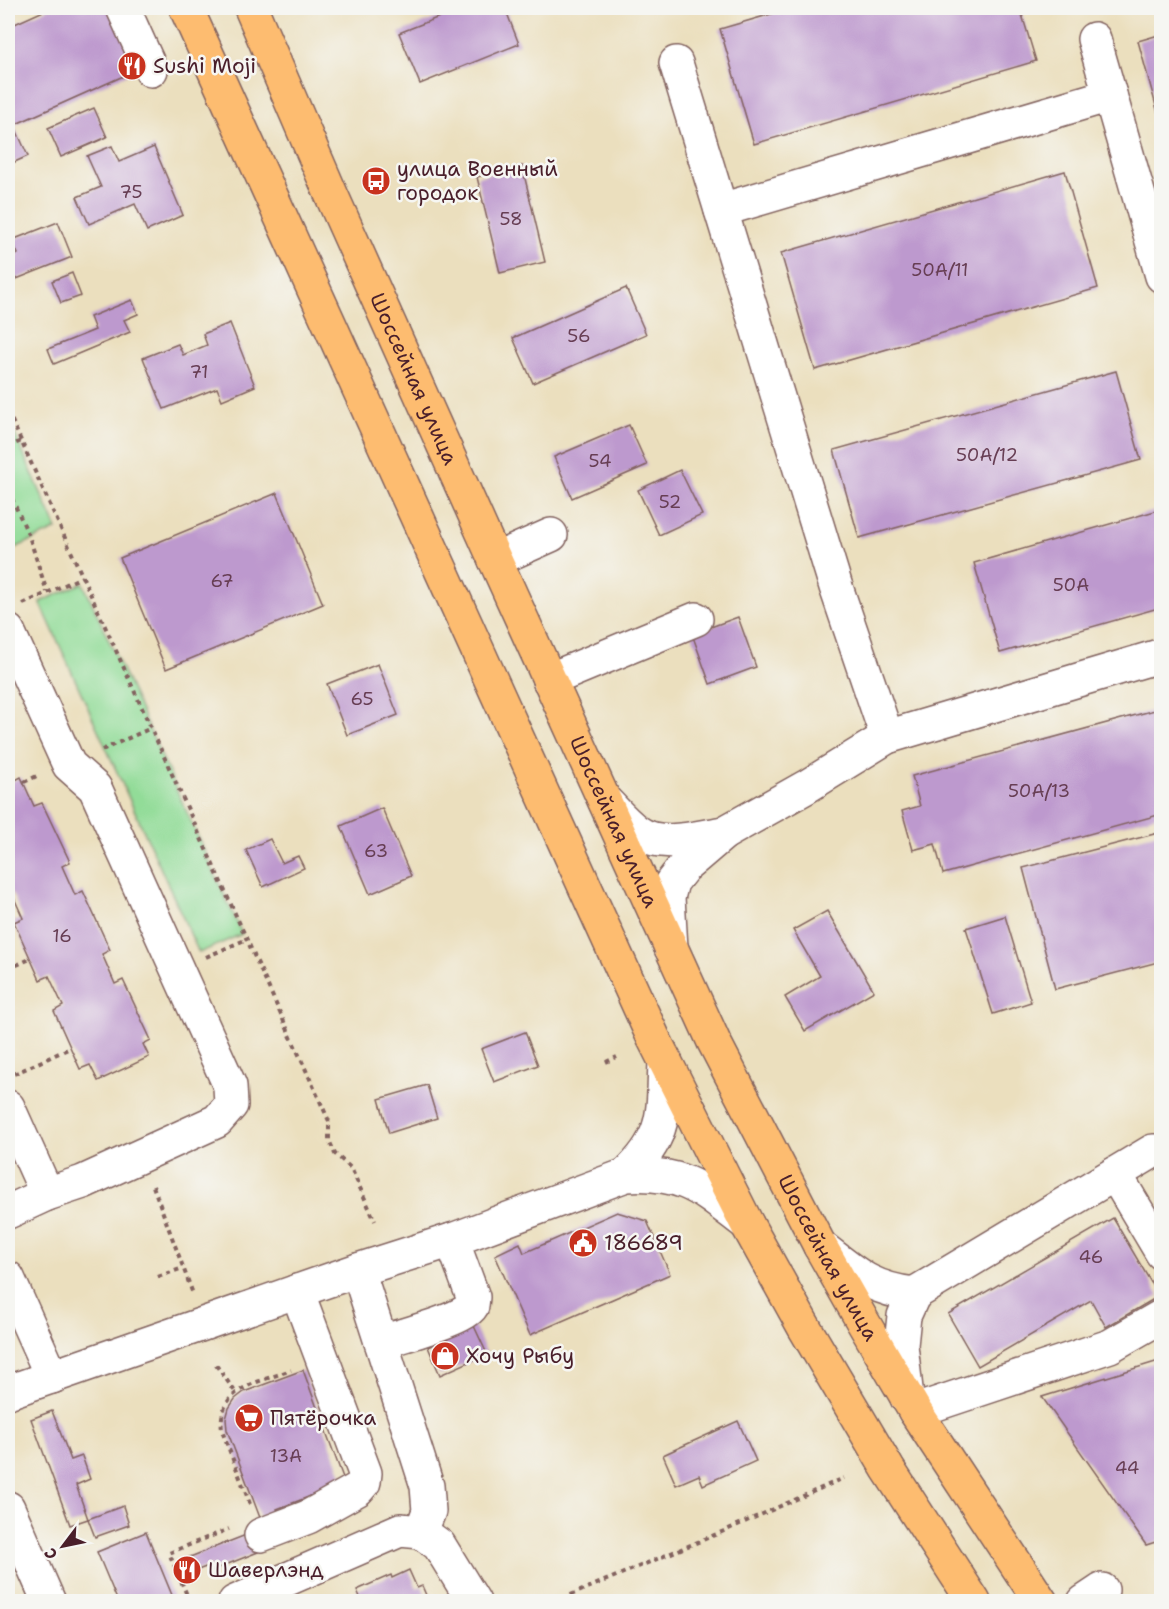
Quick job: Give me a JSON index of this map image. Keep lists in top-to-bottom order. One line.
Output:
{"streets":{"main road":["Шоссейная улица"]},"places":{"restaurant":["Sushi Moji","Шаверлэнд"],"bus stop":["улица Военный городок"],"public building":["186689"],"shop":["Хочу Рыбу"],"supermarket":["Пятёрочка"]},"house_numbers":["75","58","50А/11","56","71","50А/12","54","52","67","50А","65","50А/13","63","16","46","13А","44"],"north":"bottom left"}
